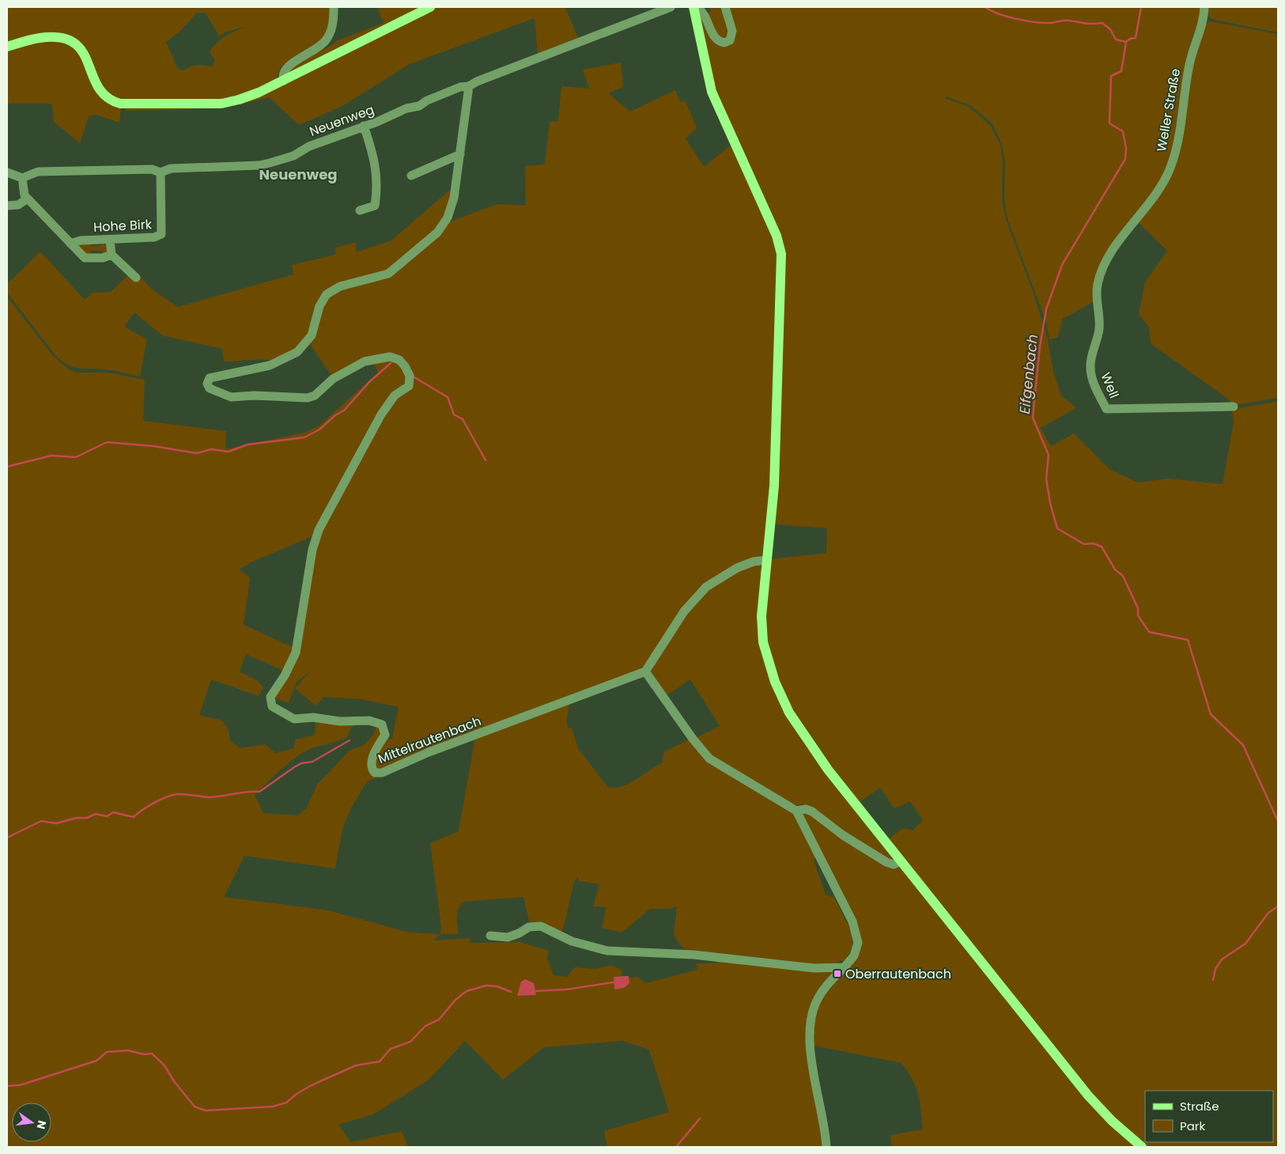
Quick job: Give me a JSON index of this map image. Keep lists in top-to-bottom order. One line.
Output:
{"streets":{"street":["Weller Straße","Neuenweg","Hohe Birk","Well","Mittelrautenbach"]},"crossings":[["Weller Straße","Well"],["Neuenweg","Hohe Birk"]],"districts":["Neuenweg"],"water":["Eifgenbach"],"places":{"transit":["Oberrautenbach"]},"legend":["Straße","Park"],"north":"right"}
